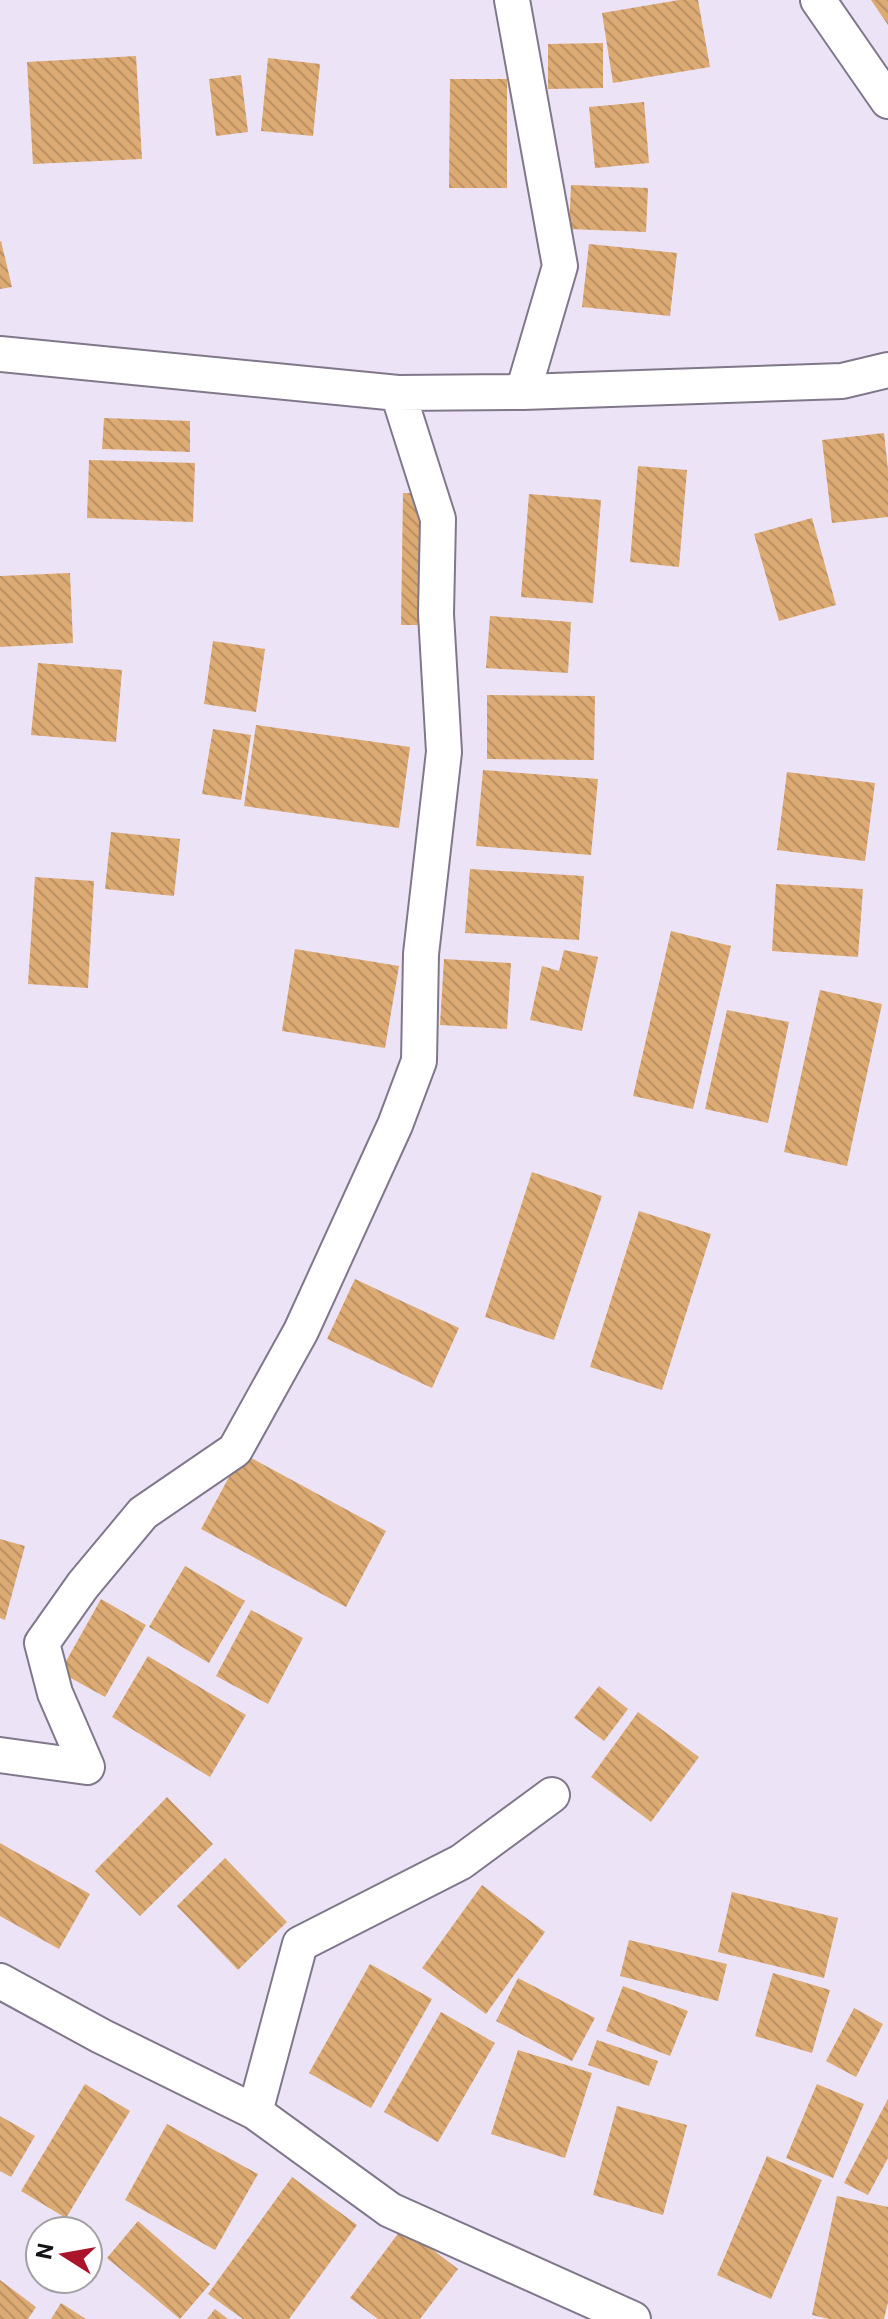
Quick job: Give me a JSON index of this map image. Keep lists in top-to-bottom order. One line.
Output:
{"north":"left"}
